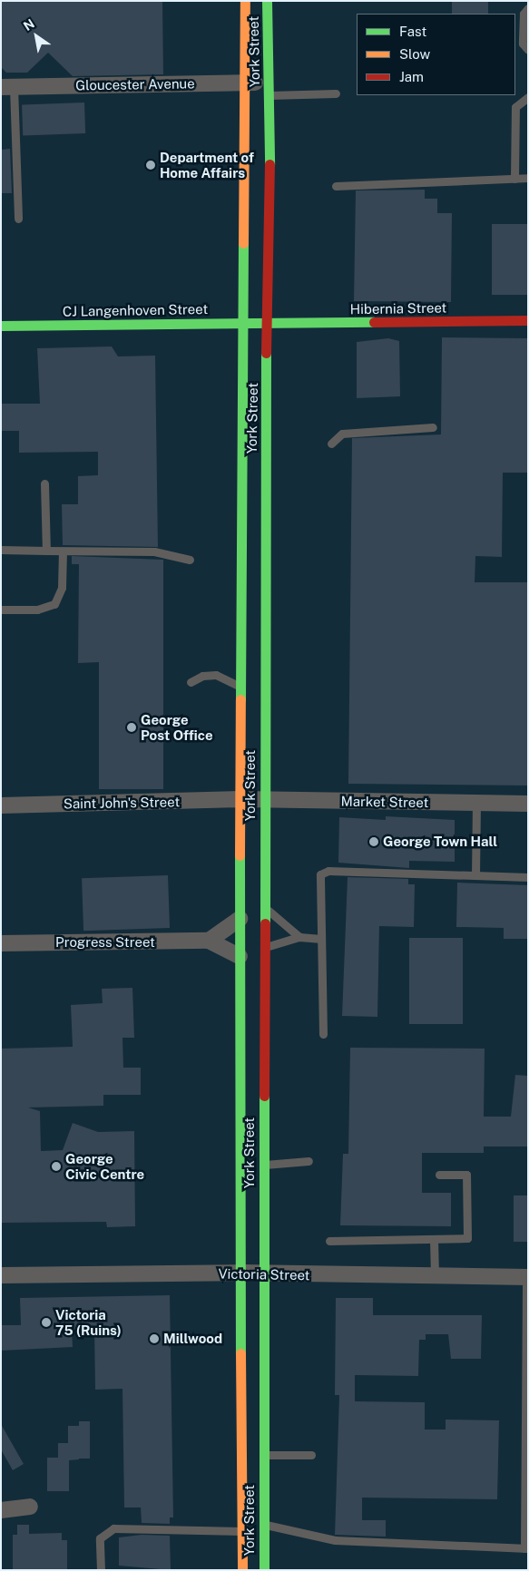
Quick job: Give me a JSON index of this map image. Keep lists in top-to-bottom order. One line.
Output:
{"streets":{"main road":["York Street","Hibernia Street","CJ Langenhoven Street"],"street":["Gloucester Avenue","Market Street","Saint John's Street","Progress Street","Victoria Street"]},"crossings":[["York Street","Gloucester Avenue"],["York Street","Hibernia Street"],["York Street","CJ Langenhoven Street"],["York Street","Market Street"],["York Street","Saint John's Street"],["York Street","Progress Street"],["York Street","Victoria Street"],["Hibernia Street","CJ Langenhoven Street"],["Market Street","Saint John's Street"]],"places":["Department of Home Affairs","George Post Office","George Town Hall","George Civic Centre","Victoria 75 (Ruins)","Millwood"],"legend":["Fast","Slow","Jam"],"north":"top left"}
